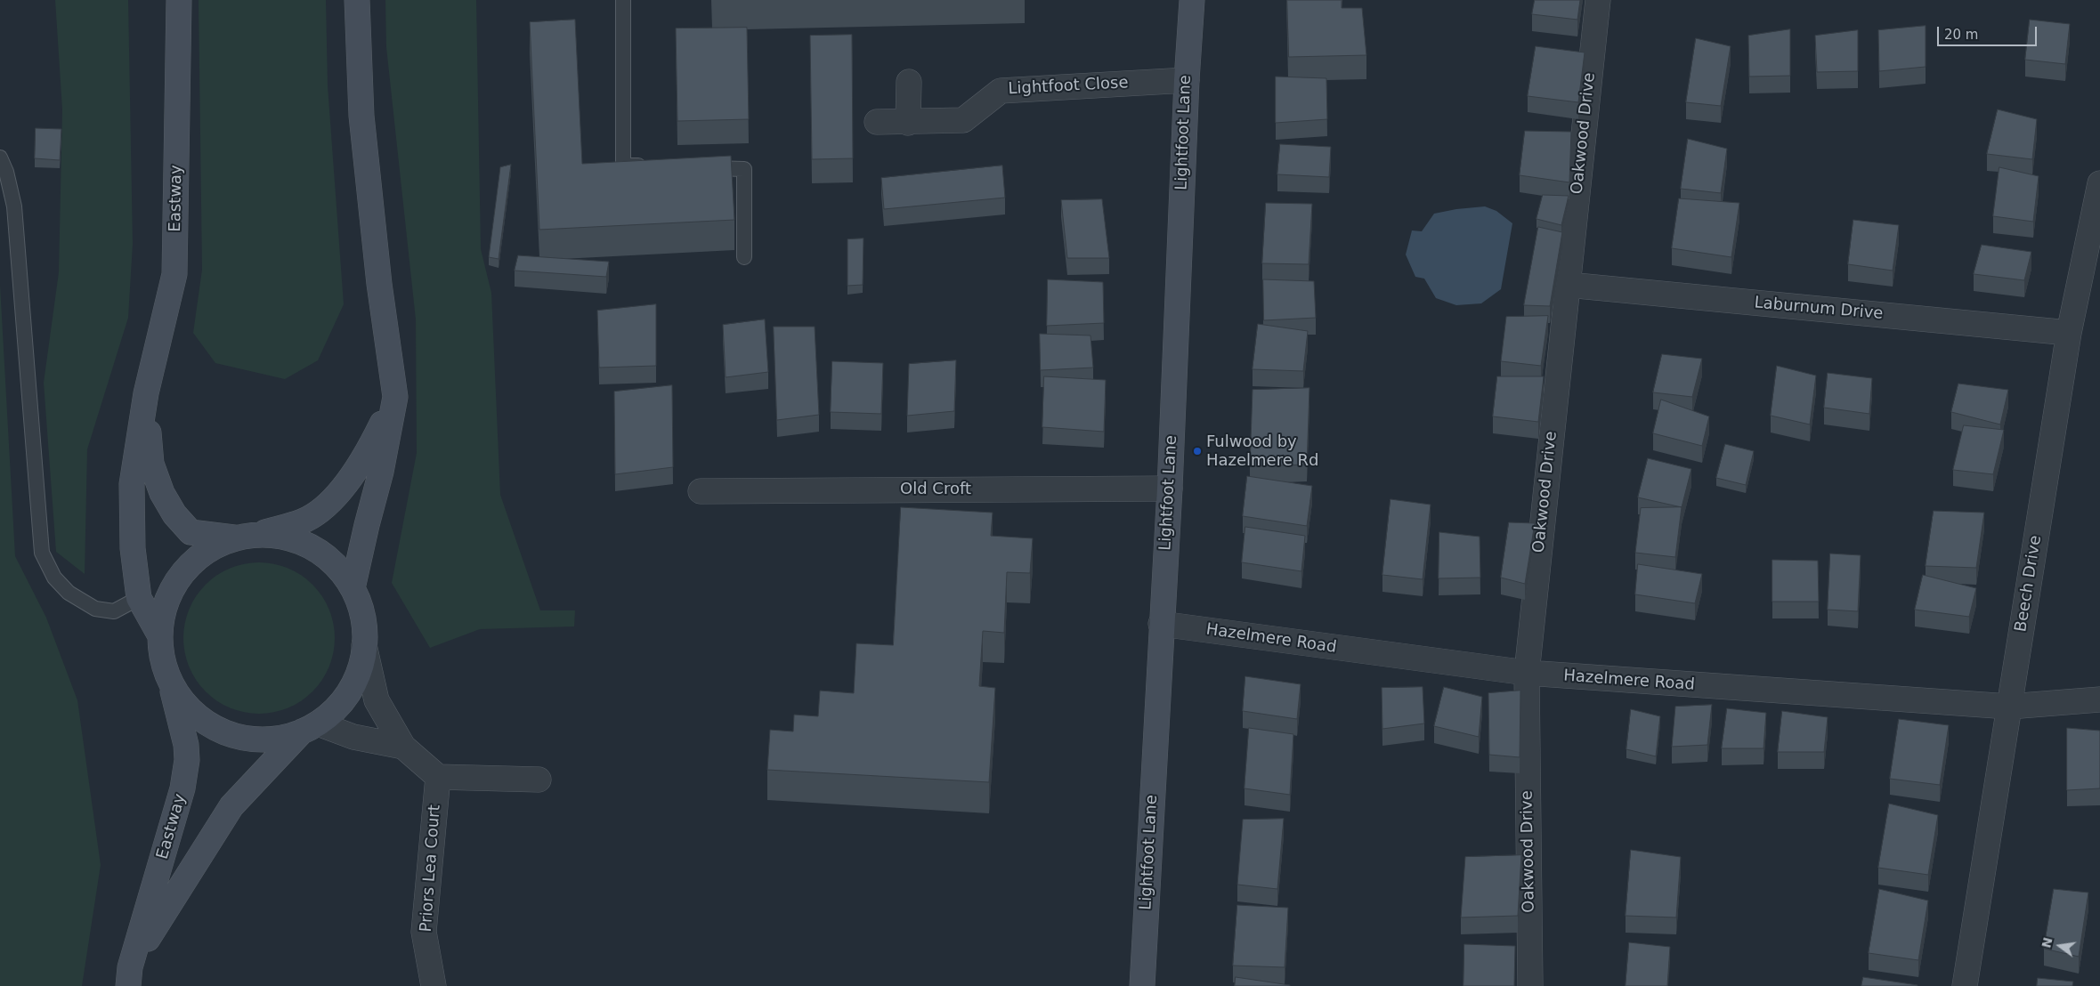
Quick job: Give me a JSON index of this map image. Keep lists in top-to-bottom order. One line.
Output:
{"streets":{"main road":["Lightfoot Lane","Eastway"],"street":["Lightfoot Close","Oakwood Drive","Laburnum Drive","Old Croft","Beech Drive","Hazelmere Road","Priors Lea Court"]},"crossings":[["Lightfoot Close","Lightfoot Lane"],["Lightfoot Lane","Old Croft"],["Lightfoot Lane","Hazelmere Road"],["Oakwood Drive","Laburnum Drive"],["Oakwood Drive","Hazelmere Road"],["Laburnum Drive","Beech Drive"],["Beech Drive","Hazelmere Road"]],"places":["Fulwood by Hazelmere Rd"],"scale_bar":"20 m","north":"left"}
